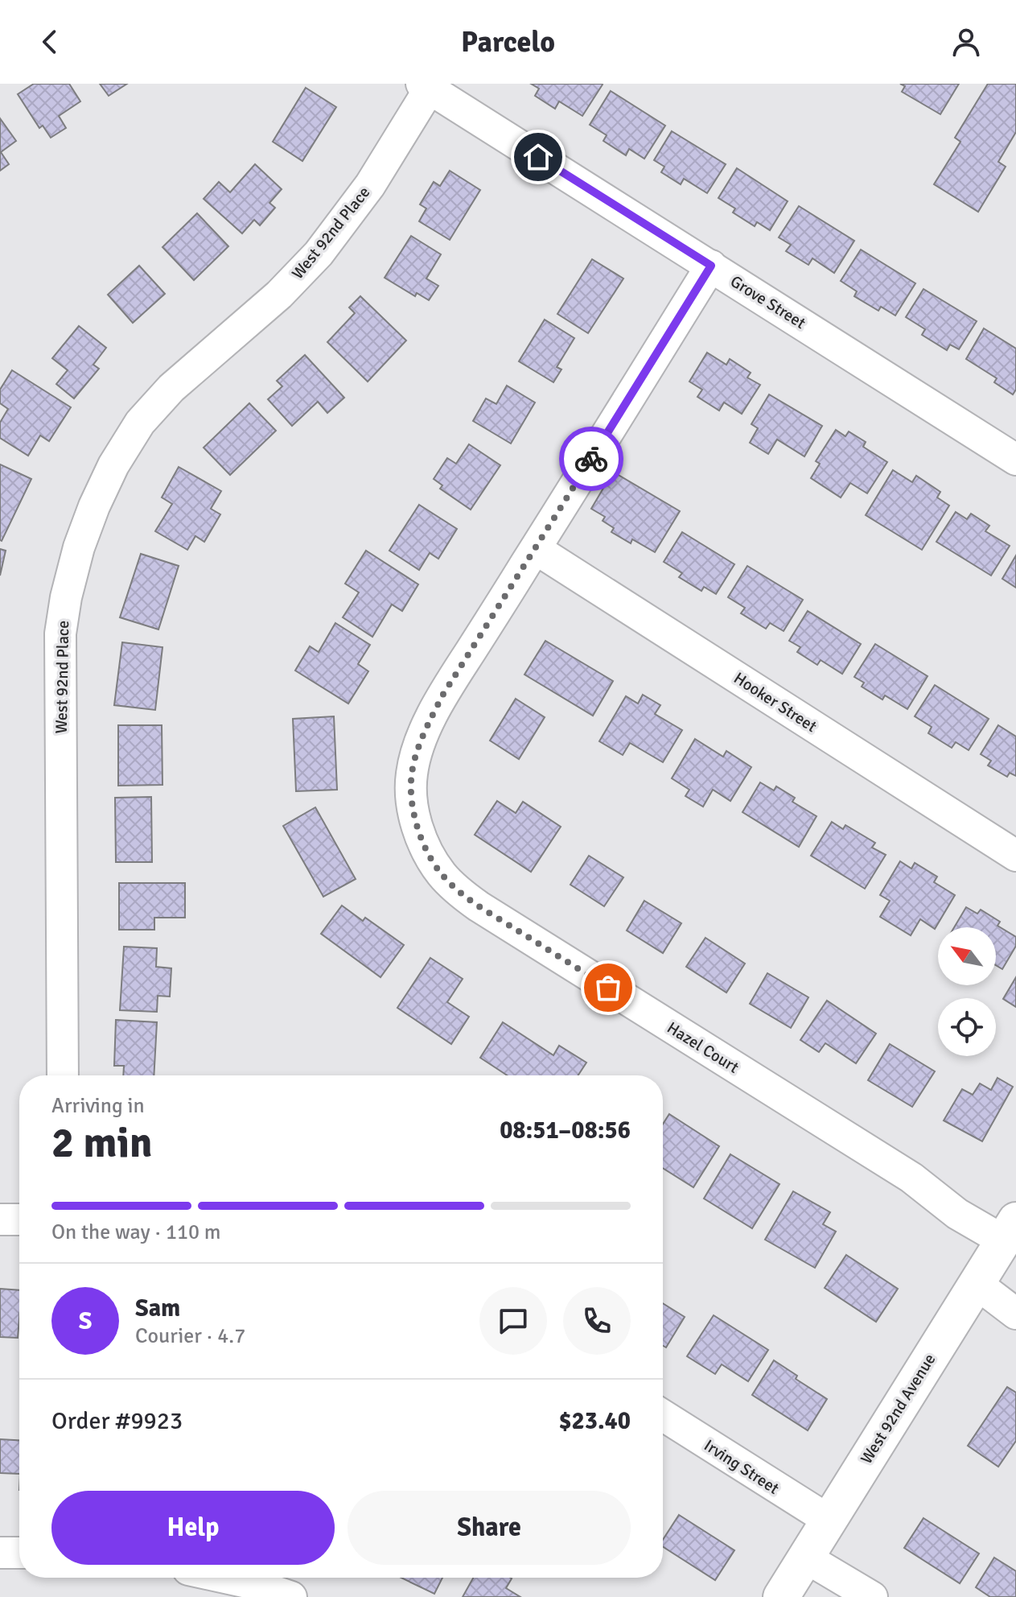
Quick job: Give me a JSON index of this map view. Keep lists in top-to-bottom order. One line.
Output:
{"streets":{"main road":["West 92nd Avenue"],"street":["West 92nd Place","Grove Street","Hooker Street","Hazel Court","Irving Street"]},"crossings":[["West 92nd Place","Grove Street"],["Grove Street","Hazel Court"],["Hooker Street","Hazel Court"],["Hazel Court","West 92nd Avenue"],["West 92nd Avenue","Irving Street"]],"north":"top left","page":{"header":"Parcelo","heading":["2 min","Arriving in","08:51–08:56"],"panel":["Sam","Courier · 4.7","Order #9923","$23.40"],"bar":"On the way · 110 m","round":"S","buttons":["Help","Share"]}}
